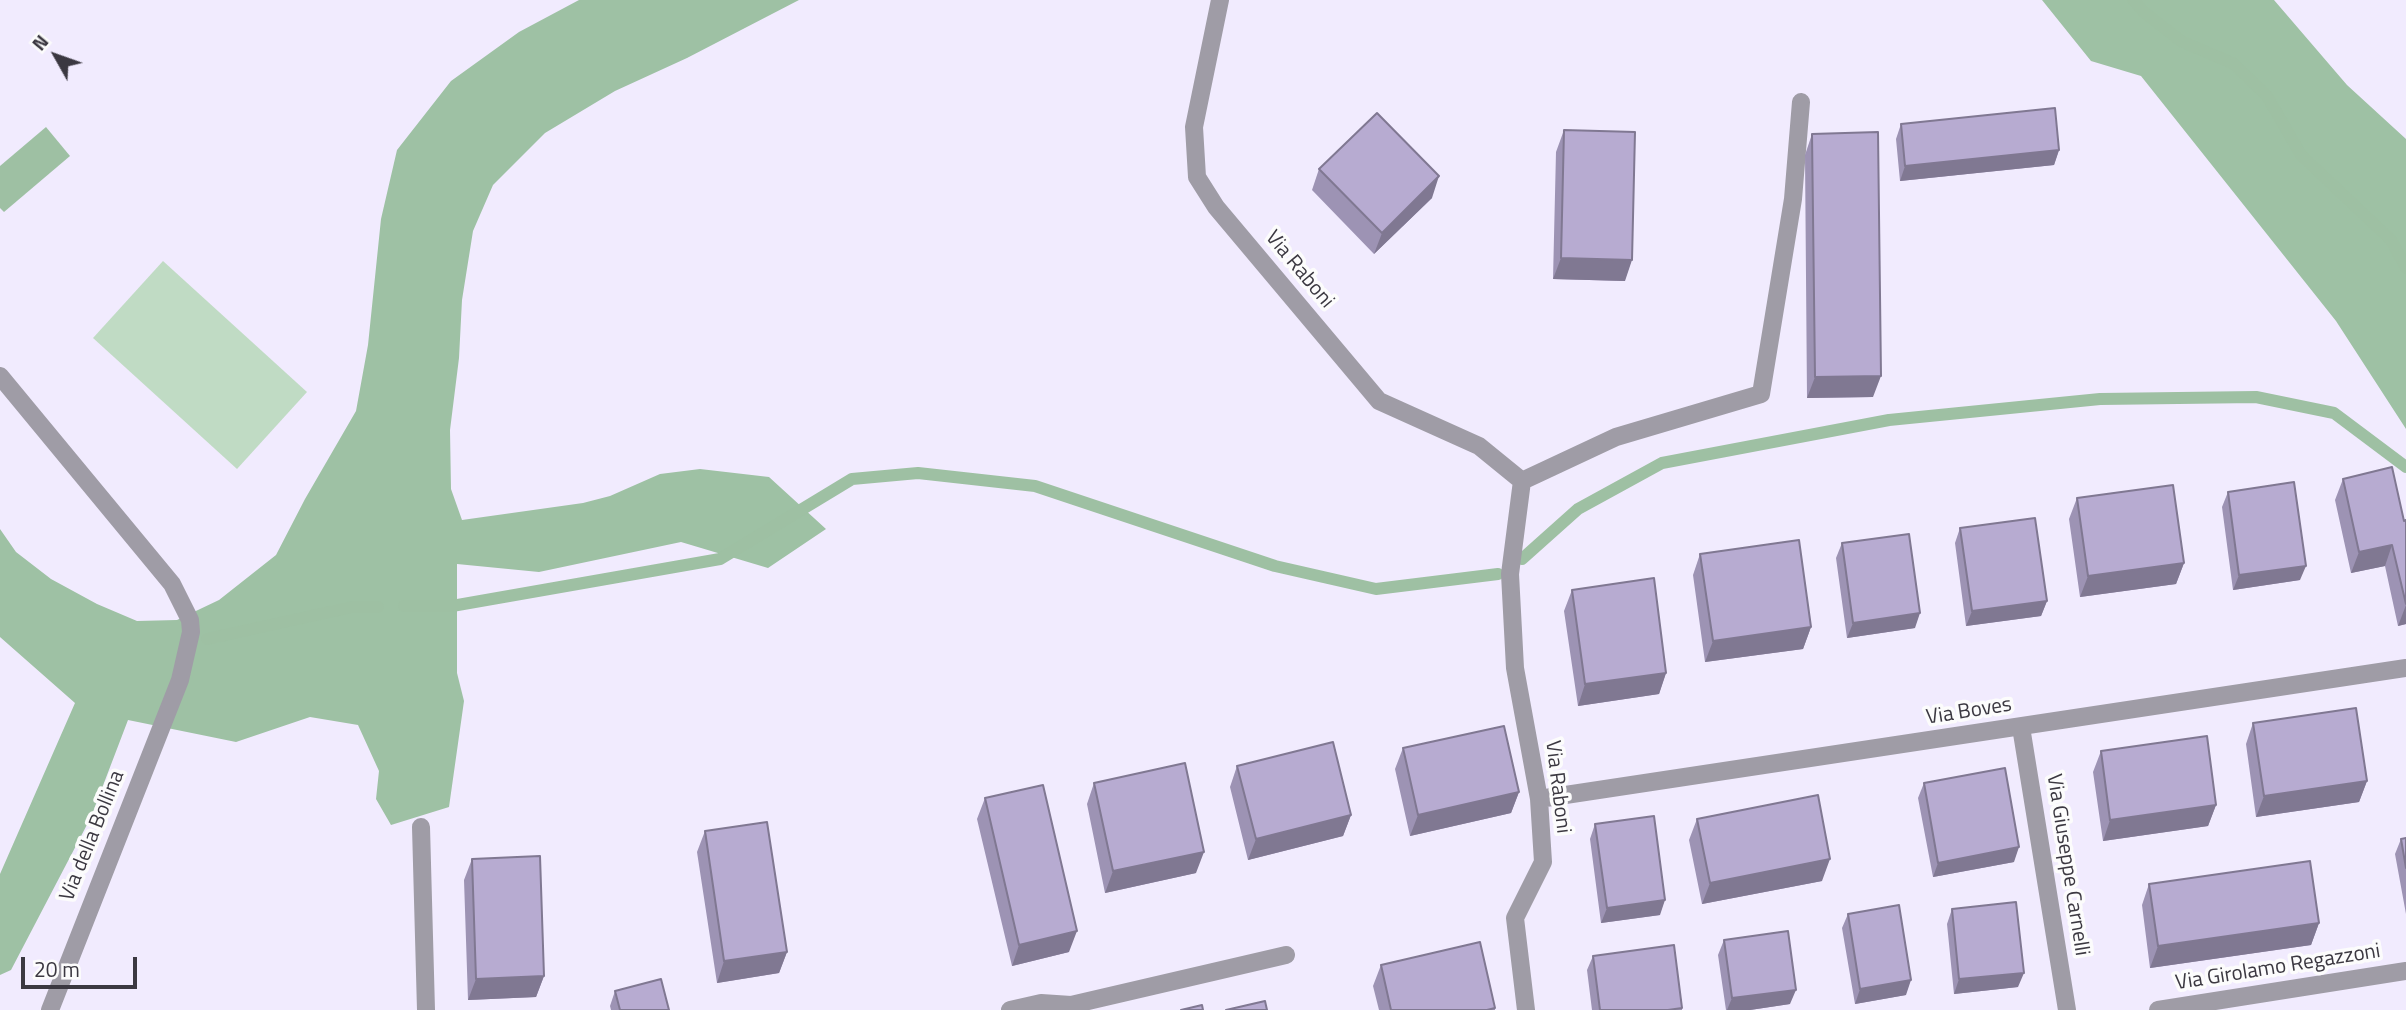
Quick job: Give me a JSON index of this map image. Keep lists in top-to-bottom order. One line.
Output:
{"streets":{"street":["Via Raboni","Via Boves","Via della Bollina","Via Giuseppe Carnelli","Via Girolamo Regazzoni"]},"crossings":[["Via Raboni","Via Boves"],["Via Boves","Via Giuseppe Carnelli"]],"scale_bar":"20 m","north":"top left"}
